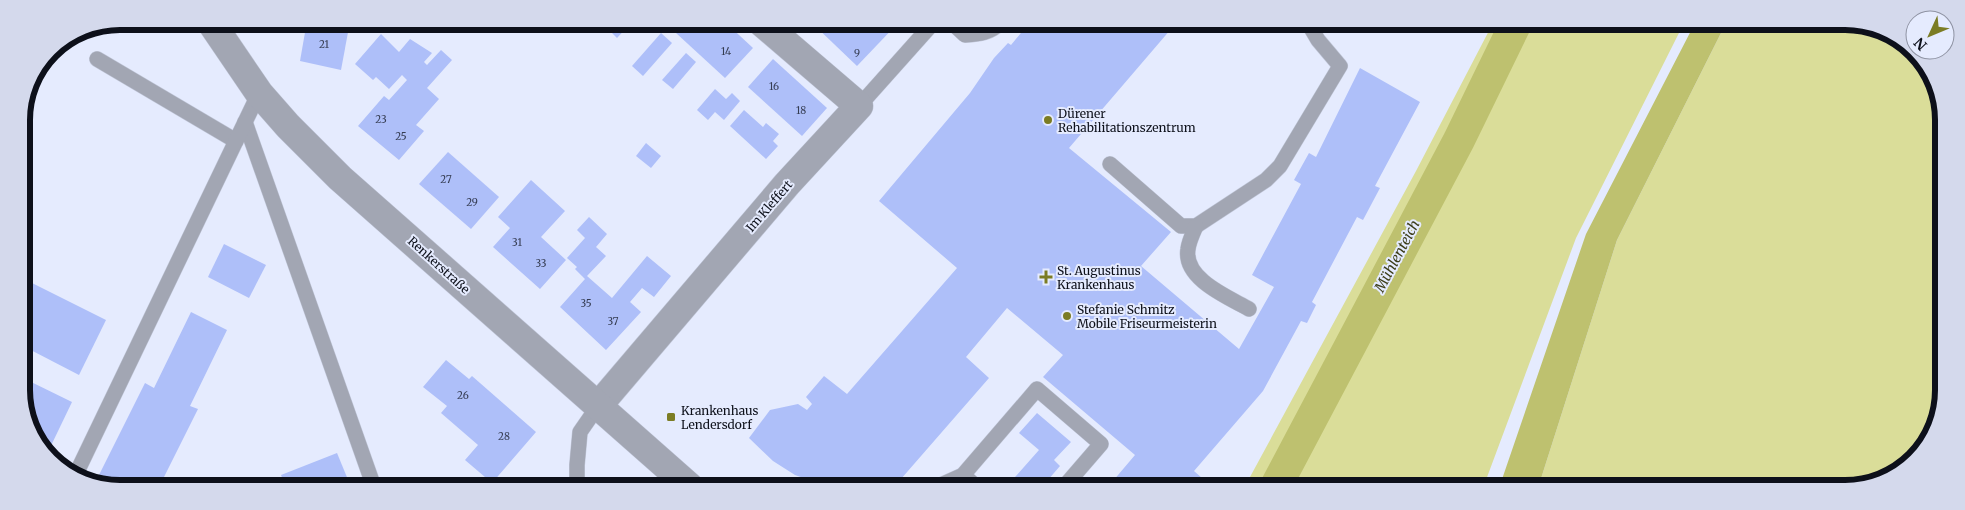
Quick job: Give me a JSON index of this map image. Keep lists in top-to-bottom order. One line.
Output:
{"streets":{"street":["Im Kleffert","Renkerstraße"]},"crossings":[["Im Kleffert","Renkerstraße"]],"water":["Mühlenteich"],"places":{"other":["Dürener Rehabilitationszentrum","Stefanie Schmitz Mobile Friseurmeisterin"],"health":["St. Augustinus Krankenhaus"],"transit":["Krankenhaus Lendersdorf"]},"house_numbers":["21","14","9","16","18","23","25","27","29","31","33","35","37","26","28"],"north":"bottom left"}
